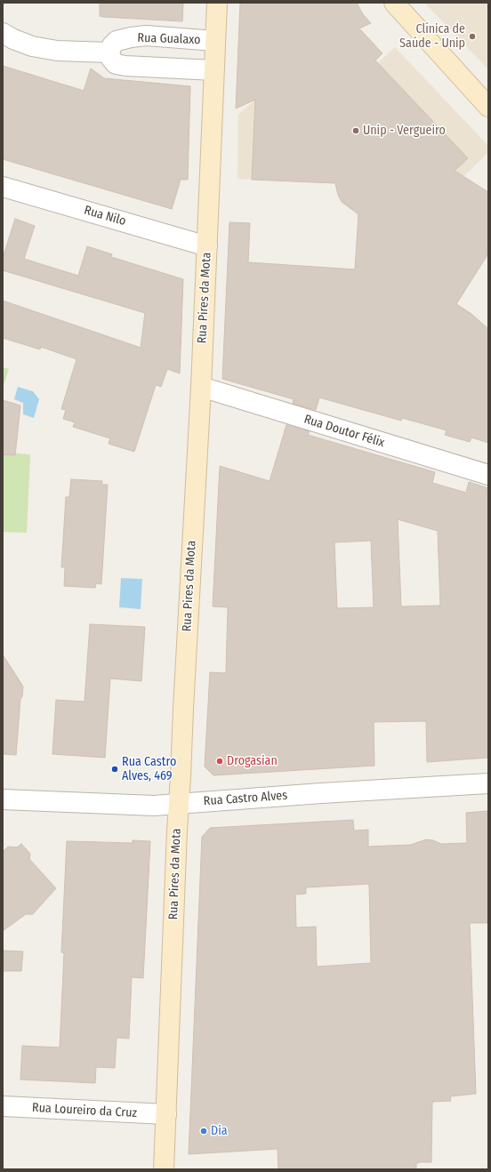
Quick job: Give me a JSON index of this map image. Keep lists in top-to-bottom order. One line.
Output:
{"streets":{"street":["Rua Gualaxo","Rua Nilo","Rua Pires da Mota","Rua Doutor Félix","Rua Castro Alves","Rua Loureiro da Cruz"]},"crossings":[["Rua Gualaxo","Rua Pires da Mota"],["Rua Nilo","Rua Pires da Mota"],["Rua Pires da Mota","Rua Doutor Félix"],["Rua Pires da Mota","Rua Castro Alves"],["Rua Pires da Mota","Rua Loureiro da Cruz"]],"places":["Clínica de Saúde - Unip","Unip - Vergueiro","Drogasian","Rua Castro Alves, 469","Dia"]}
